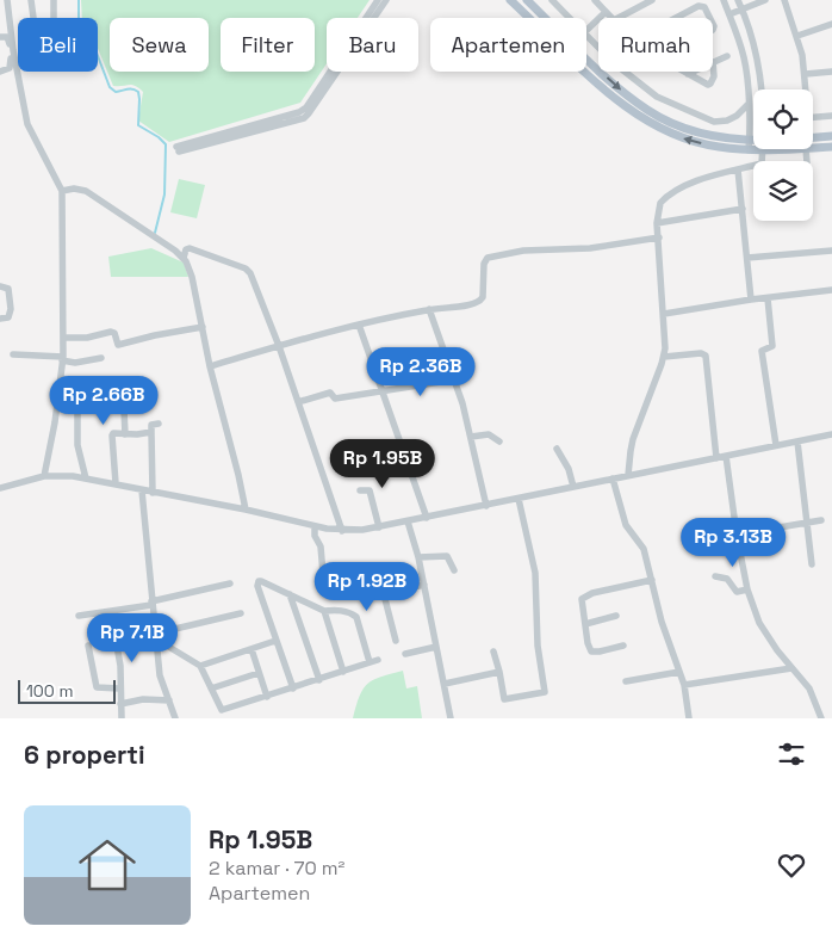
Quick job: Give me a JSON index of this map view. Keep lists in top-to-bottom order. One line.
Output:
{"scale_bar":"100 m","page":{"chip":["Beli","Sewa","Filter","Baru","Apartemen","Rumah"],"price":["Rp 2.36B","Rp 2.66B","Rp 1.95B","Rp 3.13B","Rp 1.92B","Rp 7.1B"],"scale":"100 m","heading":"6 properti","list":[{"name":"Rp 1.95B","note":"2 kamar · 70 m² · Apartemen"}]}}
